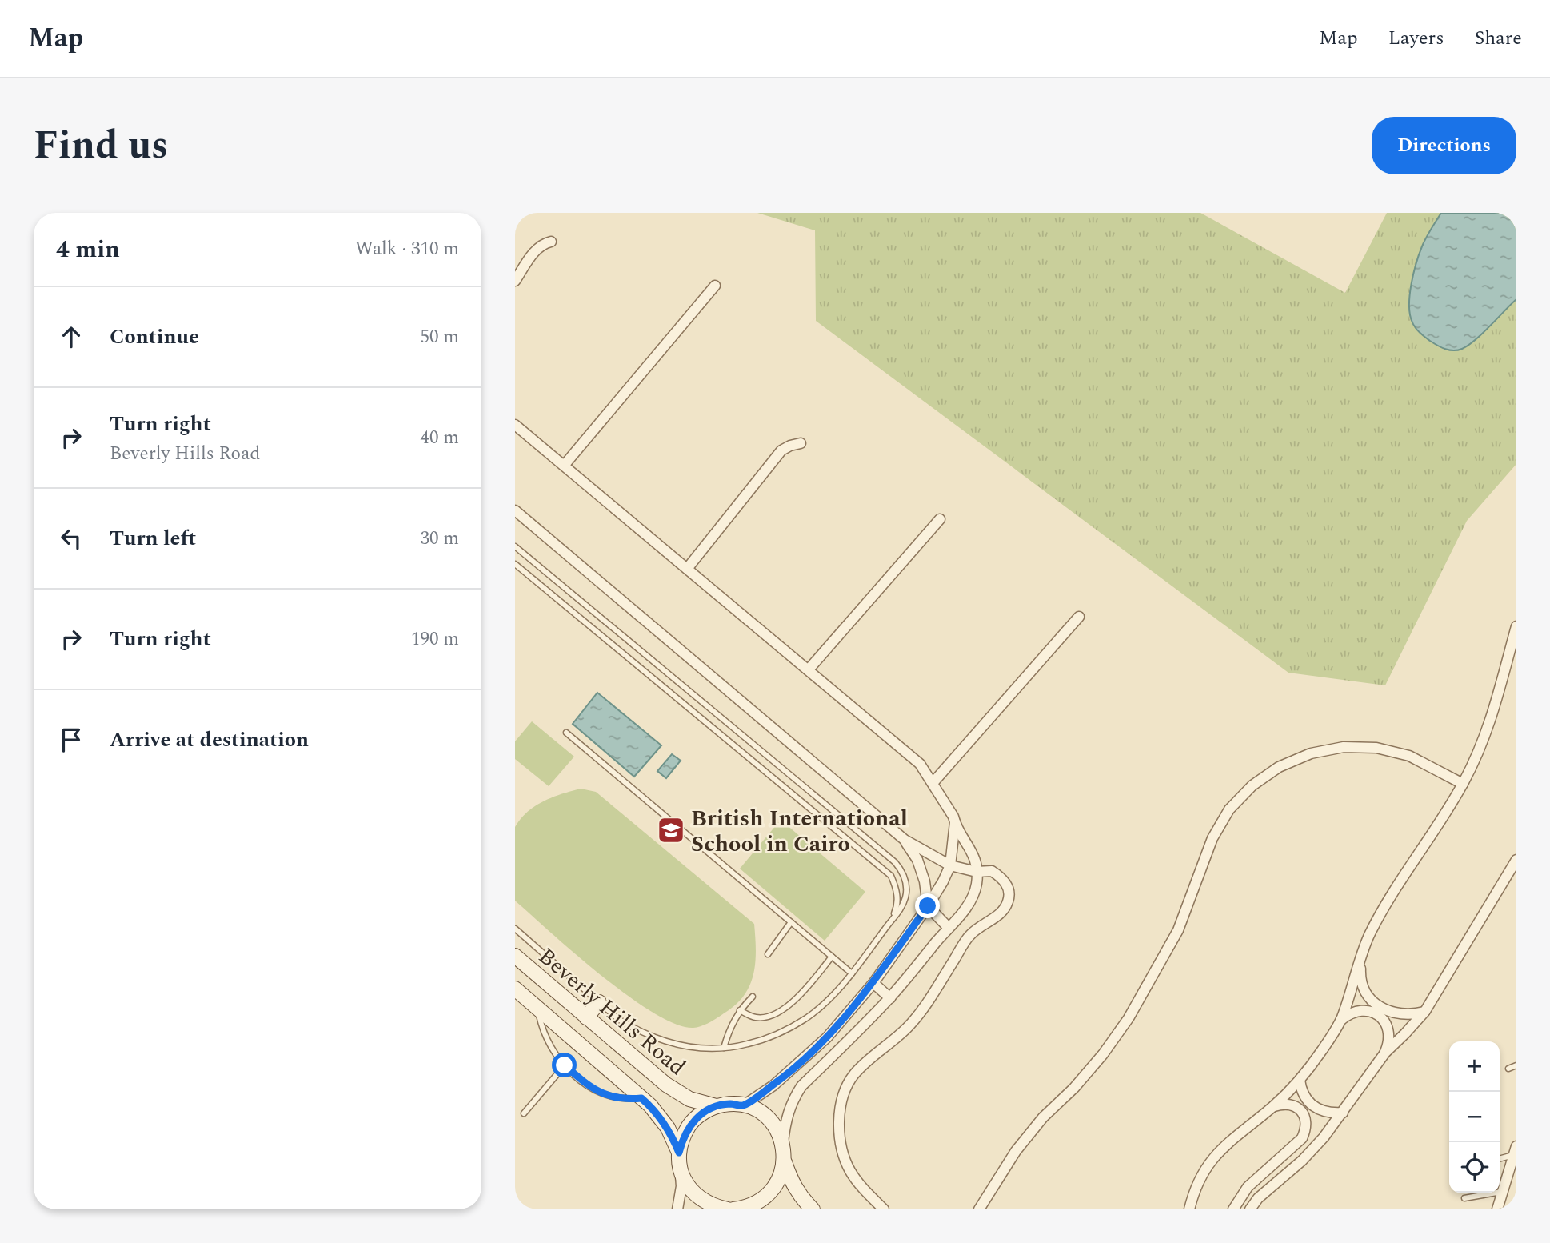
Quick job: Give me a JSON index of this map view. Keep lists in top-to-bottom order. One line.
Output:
{"streets":{"street":["Beverly Hills Road"]},"places":{"school or university":["British International School in Cairo"]},"page":{"header":"Map","nav":["Map","Layers","Share"],"title":"Find us","buttons":"Directions","heading":["4 min","Walk · 310 m"],"list":[["Continue","50 m"],["Turn right","Beverly Hills Road","40 m"],["Turn left","30 m"],["Turn right","190 m"],"Arrive at destination"],"map_buttons":["+","−"]}}
